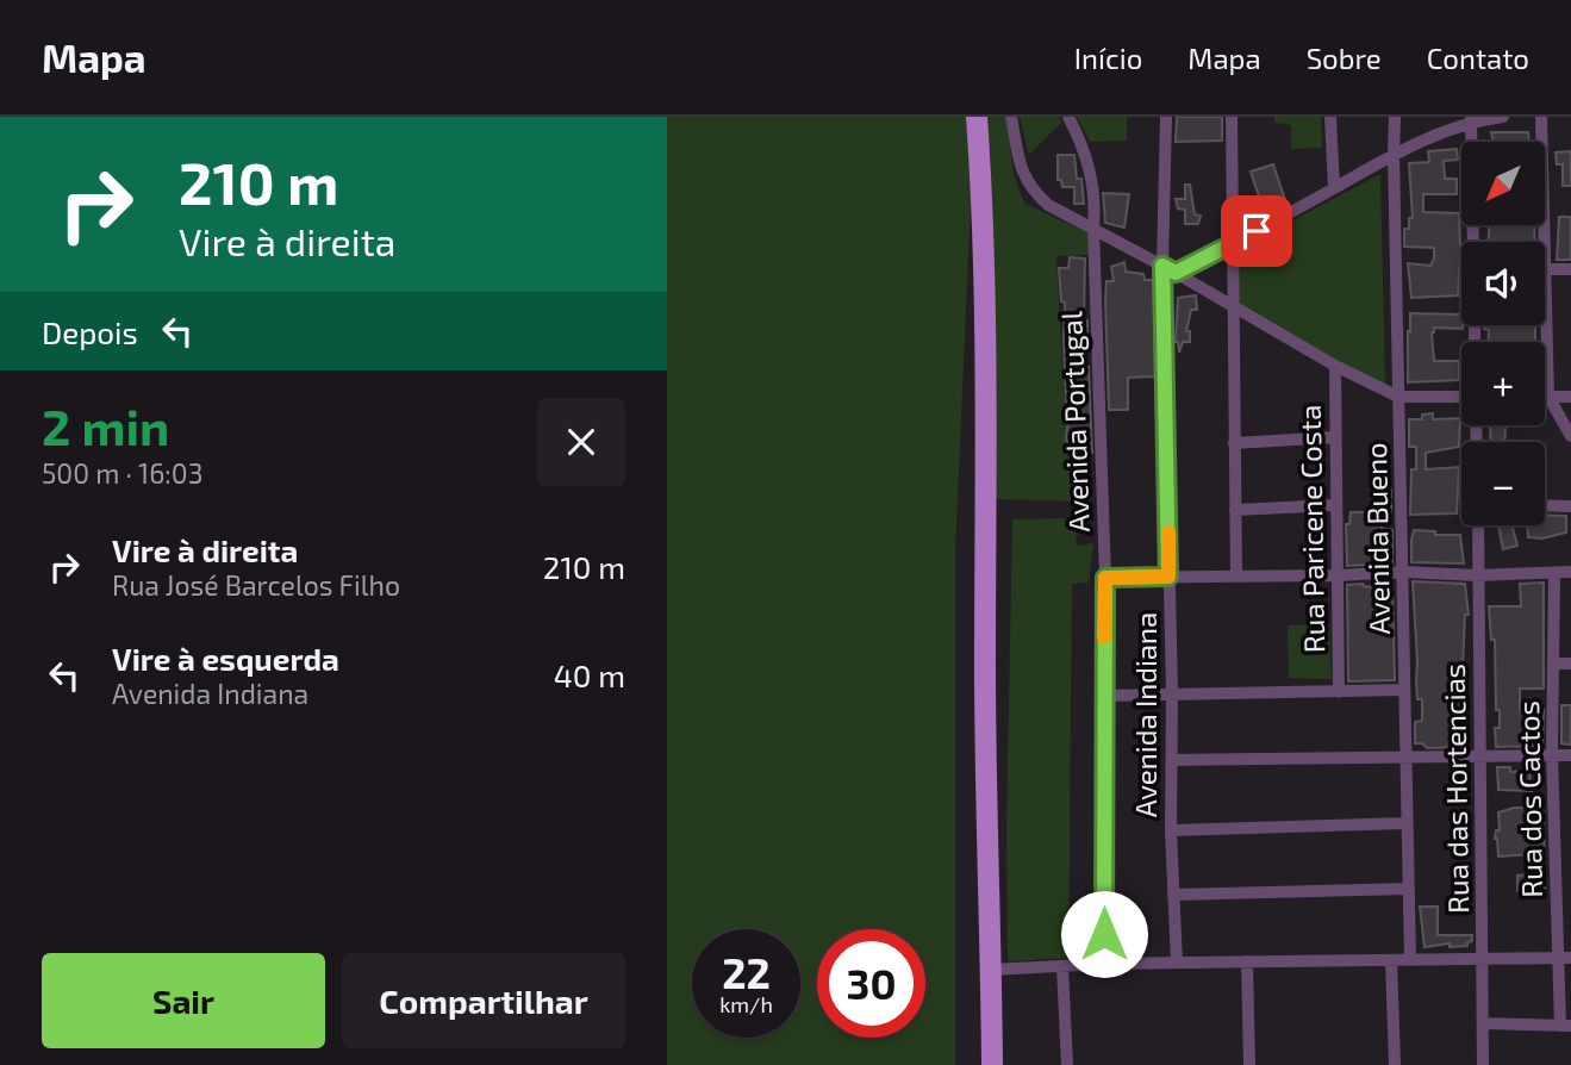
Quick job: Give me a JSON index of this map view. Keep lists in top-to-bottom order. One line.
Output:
{"streets":{"street":["Avenida Portugal","Rua Paricene Costa","Avenida Bueno","Avenida Indiana","Rua das Hortencias","Rua dos Cactos"]},"north":"bottom left","page":{"header":"Mapa","nav":["Início","Mapa","Sobre","Contato"],"turn":["210 m","Vire à direita"],"map_buttons":["+","−"],"then":"Depois","heading":["2 min","500 m · 16:03"],"list":[{"name":"Vire à direita","note":"Rua José Barcelos Filho","value":"210 m"},{"name":"Vire à esquerda","note":"Avenida Indiana","value":"40 m"}],"speed":"22 km/h","limit":"30","buttons":["Sair","Compartilhar"]}}
